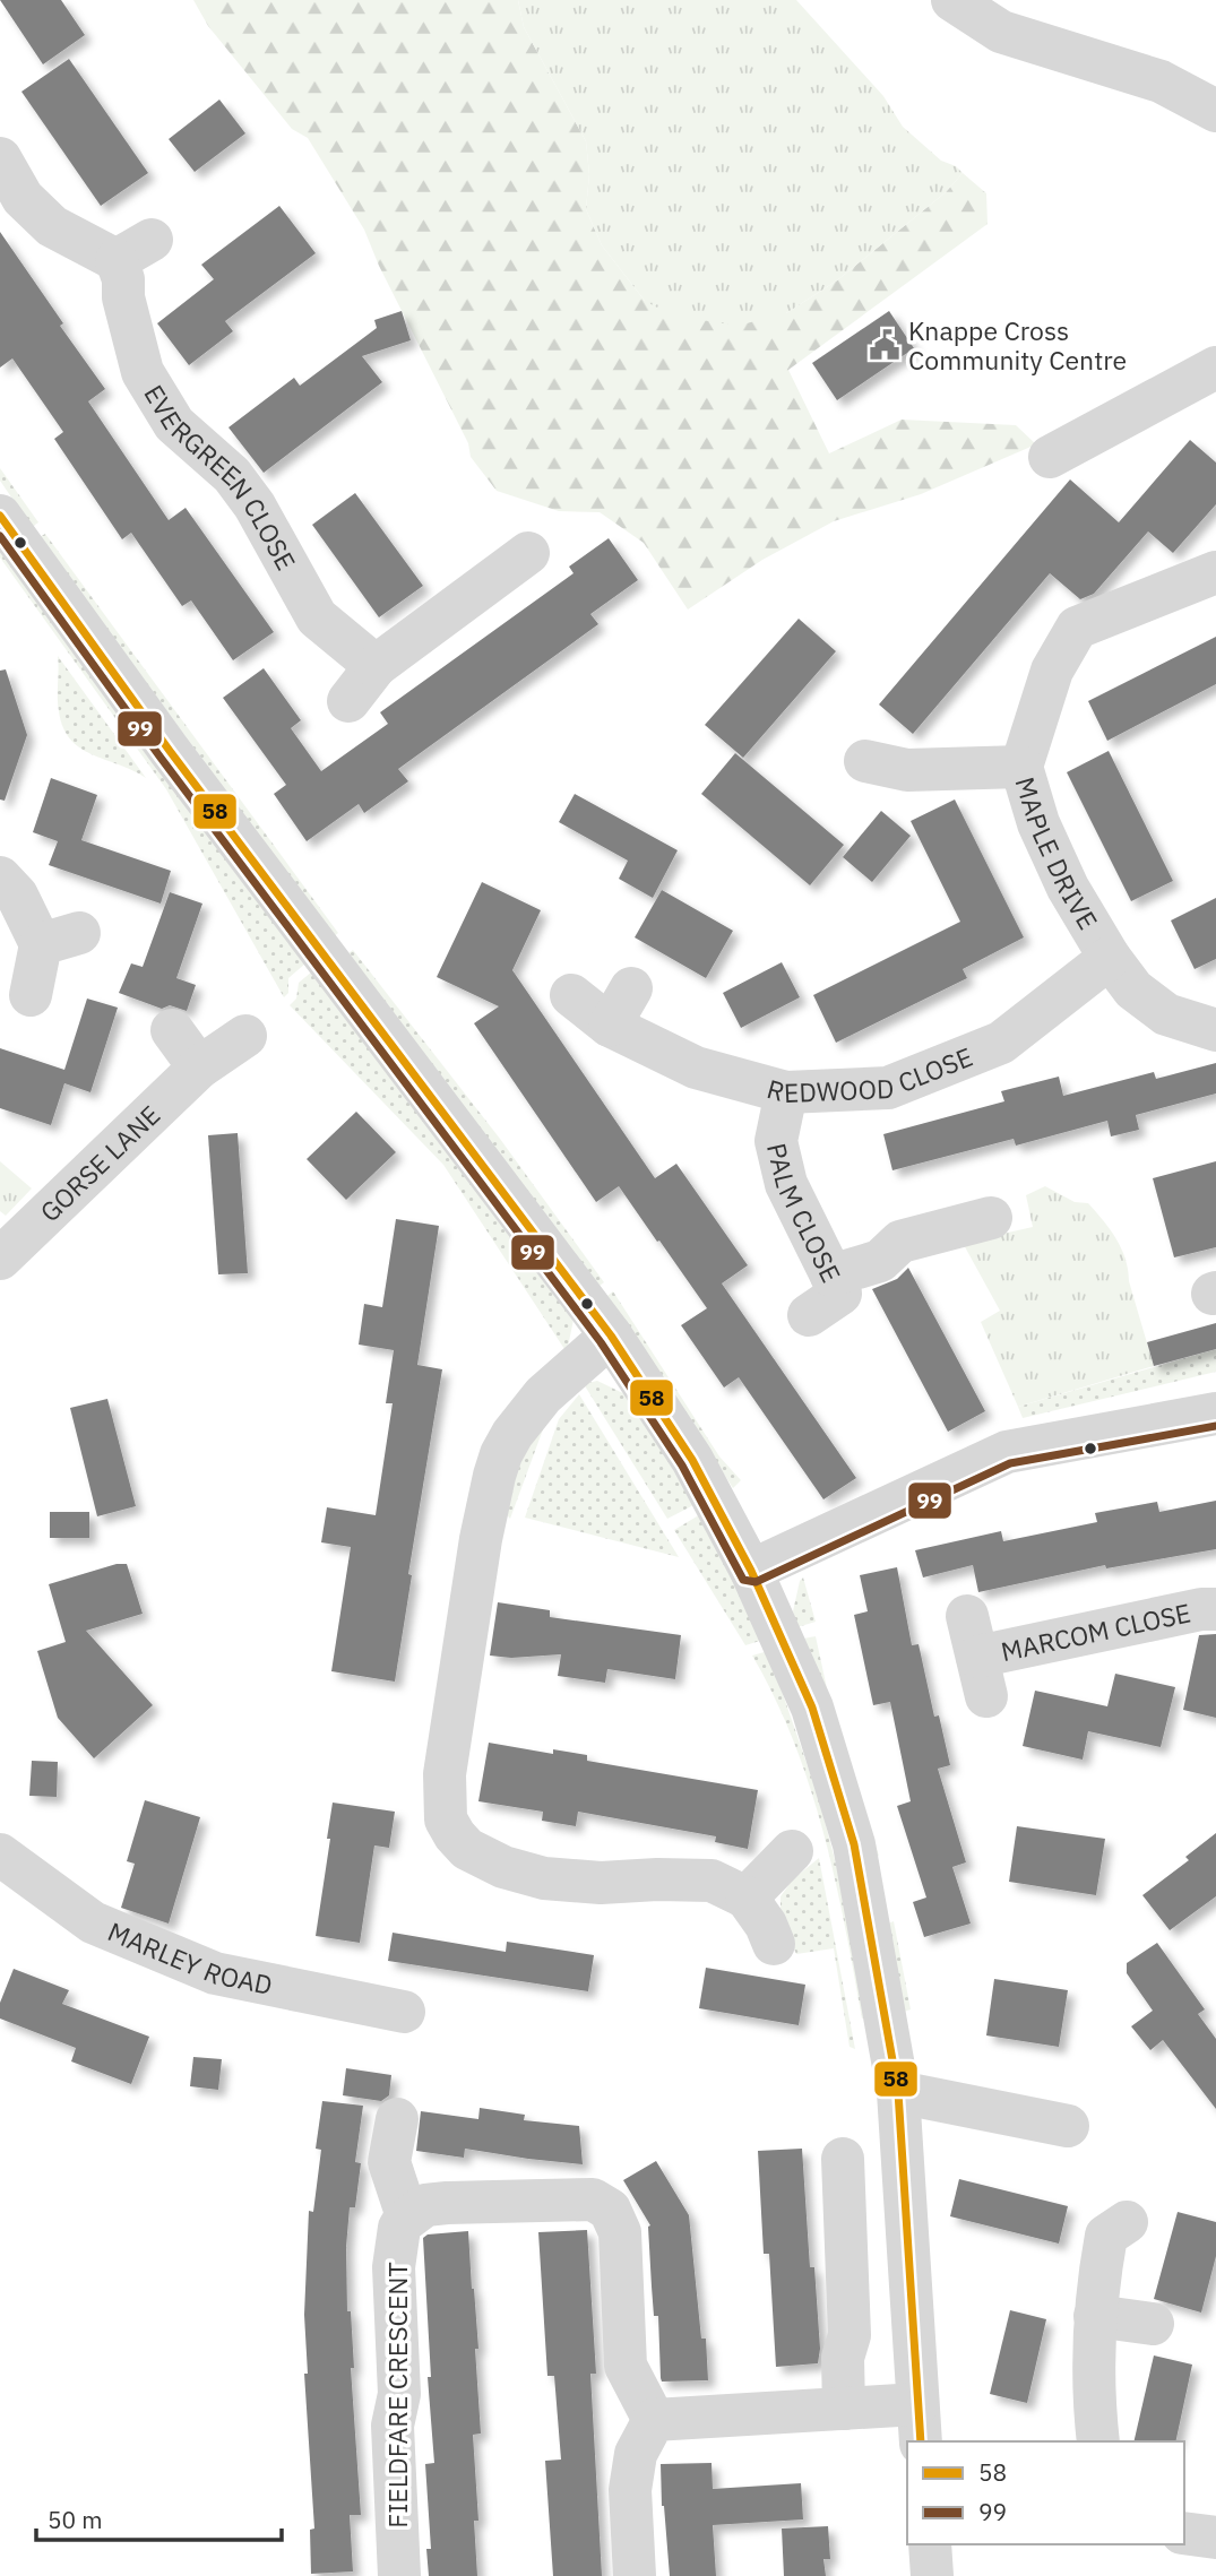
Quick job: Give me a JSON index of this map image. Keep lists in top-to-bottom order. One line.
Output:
{"streets":{"street":["EVERGREEN CLOSE","MAPLE DRIVE","REDWOOD CLOSE","GORSE LANE","PALM CLOSE","MARCOM CLOSE","MARLEY ROAD","FIELDFARE CRESCENT"]},"crossings":[["MAPLE DRIVE","REDWOOD CLOSE"],["REDWOOD CLOSE","PALM CLOSE"]],"places":{"public building":["Knappe Cross Community Centre"]},"lines":["transit line 58","transit line 99"],"legend":["58","99"],"scale_bar":"50 m"}
